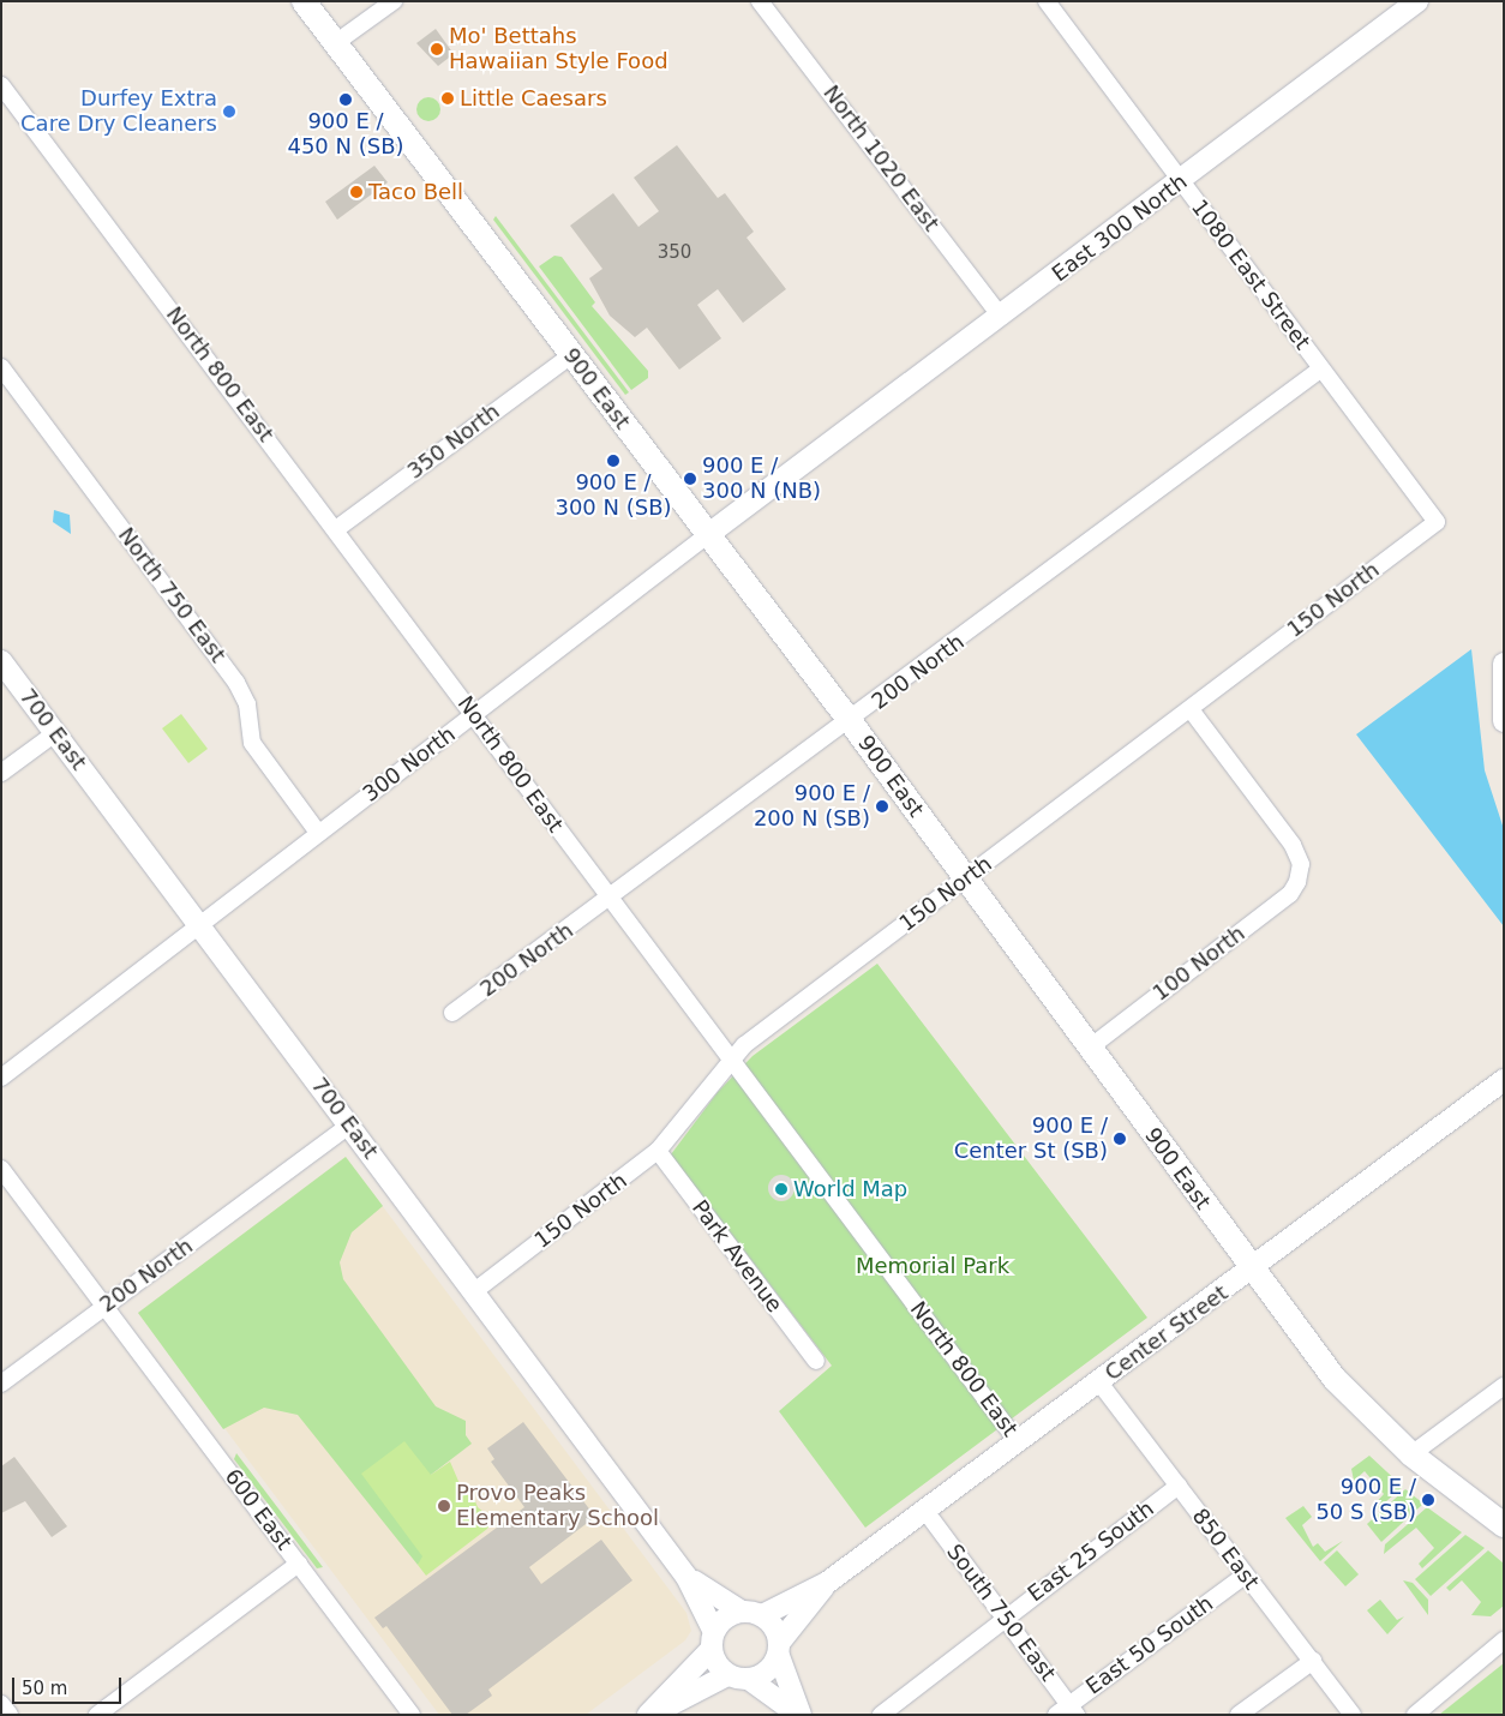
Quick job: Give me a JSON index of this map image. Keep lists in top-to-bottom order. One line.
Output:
{"streets":{"main road":["900 East"],"street":["North 1020 East","East 300 North","1080 East Street","North 800 East","350 North","North 750 East","150 North","200 North","700 East","300 North","100 North","Park Avenue","Center Street","600 East","850 East","East 25 South","South 750 East","East 50 South"]},"crossings":[["North 1020 East","East 300 North"],["East 300 North","1080 East Street"],["East 300 North","300 North"],["1080 East Street","150 North"],["1080 East Street","200 North"],["North 800 East","350 North"],["North 800 East","150 North"],["North 800 East","200 North"],["North 800 East","300 North"],["North 800 East","Center Street"],["900 East","350 North"],["900 East","150 North"],["900 East","200 North"],["900 East","300 North"],["900 East","100 North"],["900 East","Center Street"],["North 750 East","300 North"],["150 North","700 East"],["150 North","100 North"],["150 North","Park Avenue"],["200 North","700 East"],["200 North","600 East"],["700 East","300 North"],["700 East","Center Street"],["Center Street","850 East"],["Center Street","South 750 East"],["850 East","East 25 South"],["850 East","East 50 South"],["East 25 South","South 750 East"],["South 750 East","East 50 South"]],"parks":["Memorial Park"],"places":["Mo' Bettahs Hawaiian Style Food","Little Caesars","900 E / 450 N (SB)","Durfey Extra Care Dry Cleaners","Taco Bell","900 E / 300 N (SB)","900 E / 300 N (NB)","900 E / 200 N (SB)","900 E / Center St (SB)","World Map","900 E / 50 S (SB)","Provo Peaks Elementary School"],"house_numbers":["350"],"scale_bar":"50 m"}
